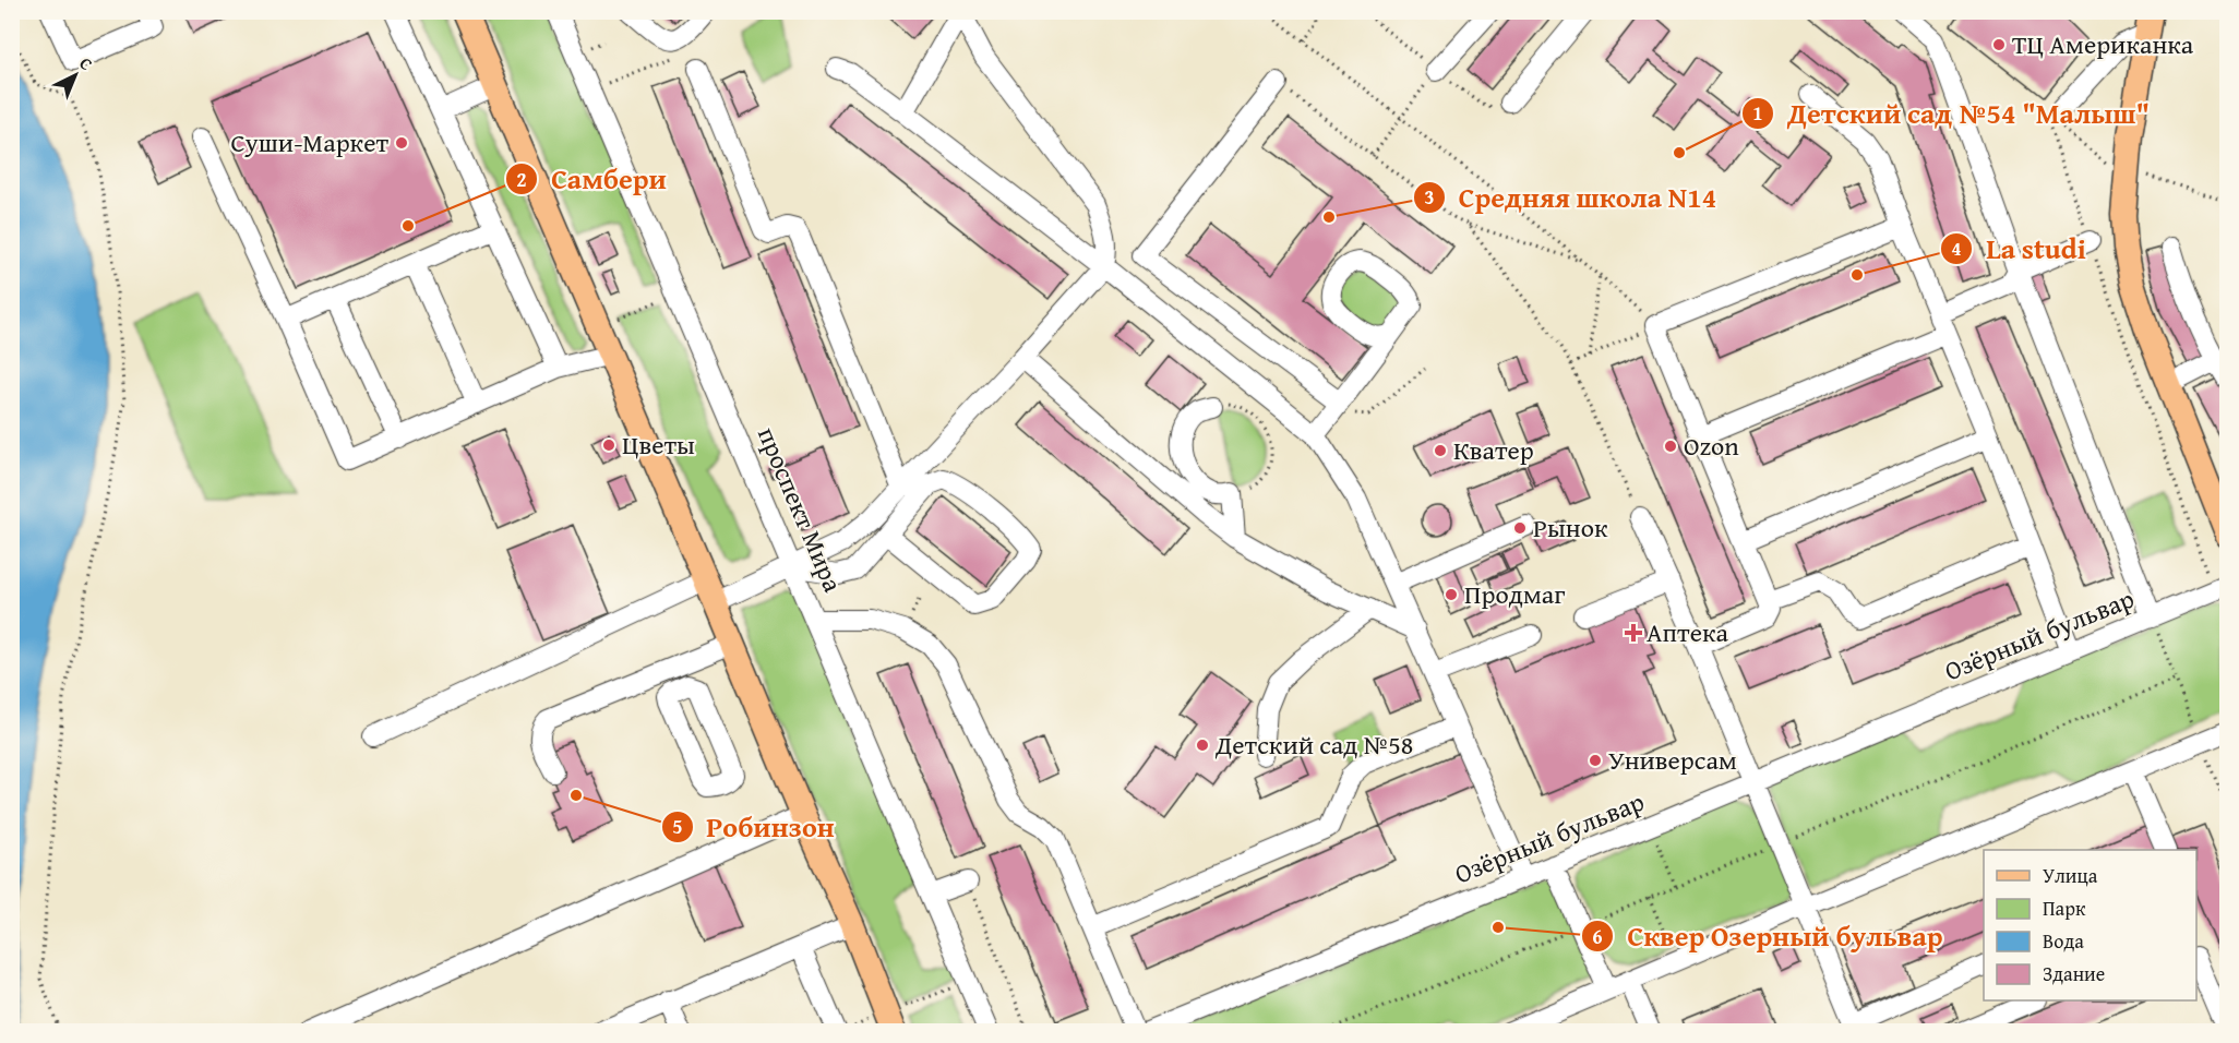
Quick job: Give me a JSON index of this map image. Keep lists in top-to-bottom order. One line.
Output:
{"streets":{"street":["проспект Мира","Озёрный бульвар"]},"places":{"other":["ТЦ Американка","Суши-Маркет","Детский сад №54 \"Малыш\"","Средняя школа N14","Самбери","La studi","Цветы","Ozon","Кватер","Рынок","Продмаг","Детский сад №58","Универсам","Робинзон","Сквер Озерный бульвар"],"health":["Аптека"]},"legend":["Улица","Парк","Вода","Здание"],"north":"top right"}
